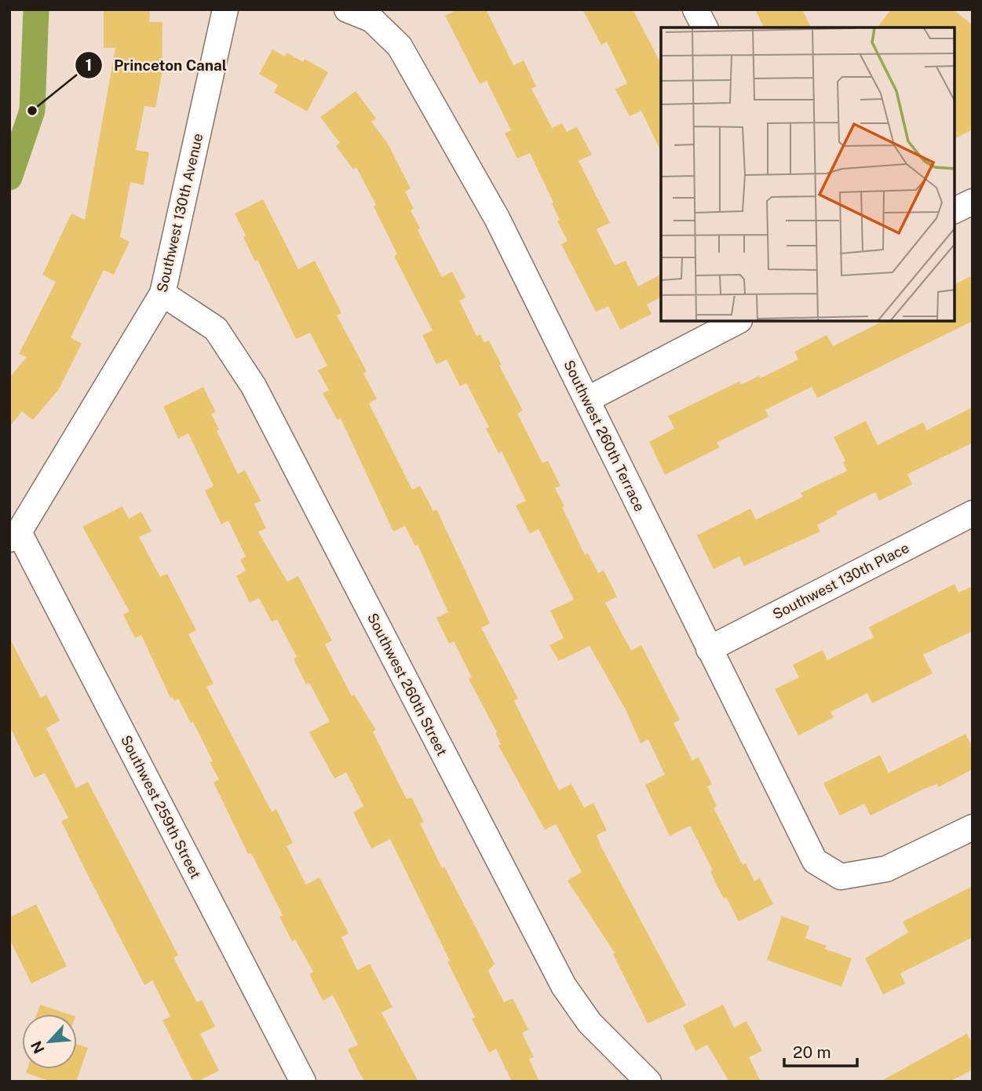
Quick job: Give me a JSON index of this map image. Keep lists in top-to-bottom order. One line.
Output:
{"streets":{"street":["Southwest 130th Avenue","Southwest 260th Terrace","Southwest 130th Place","Southwest 260th Street","Southwest 259th Street"]},"crossings":[["Southwest 130th Avenue","Southwest 260th Street"],["Southwest 130th Avenue","Southwest 259th Street"],["Southwest 260th Terrace","Southwest 130th Place"]],"places":["Princeton Canal"],"scale_bar":"20 m","north":"bottom left"}
